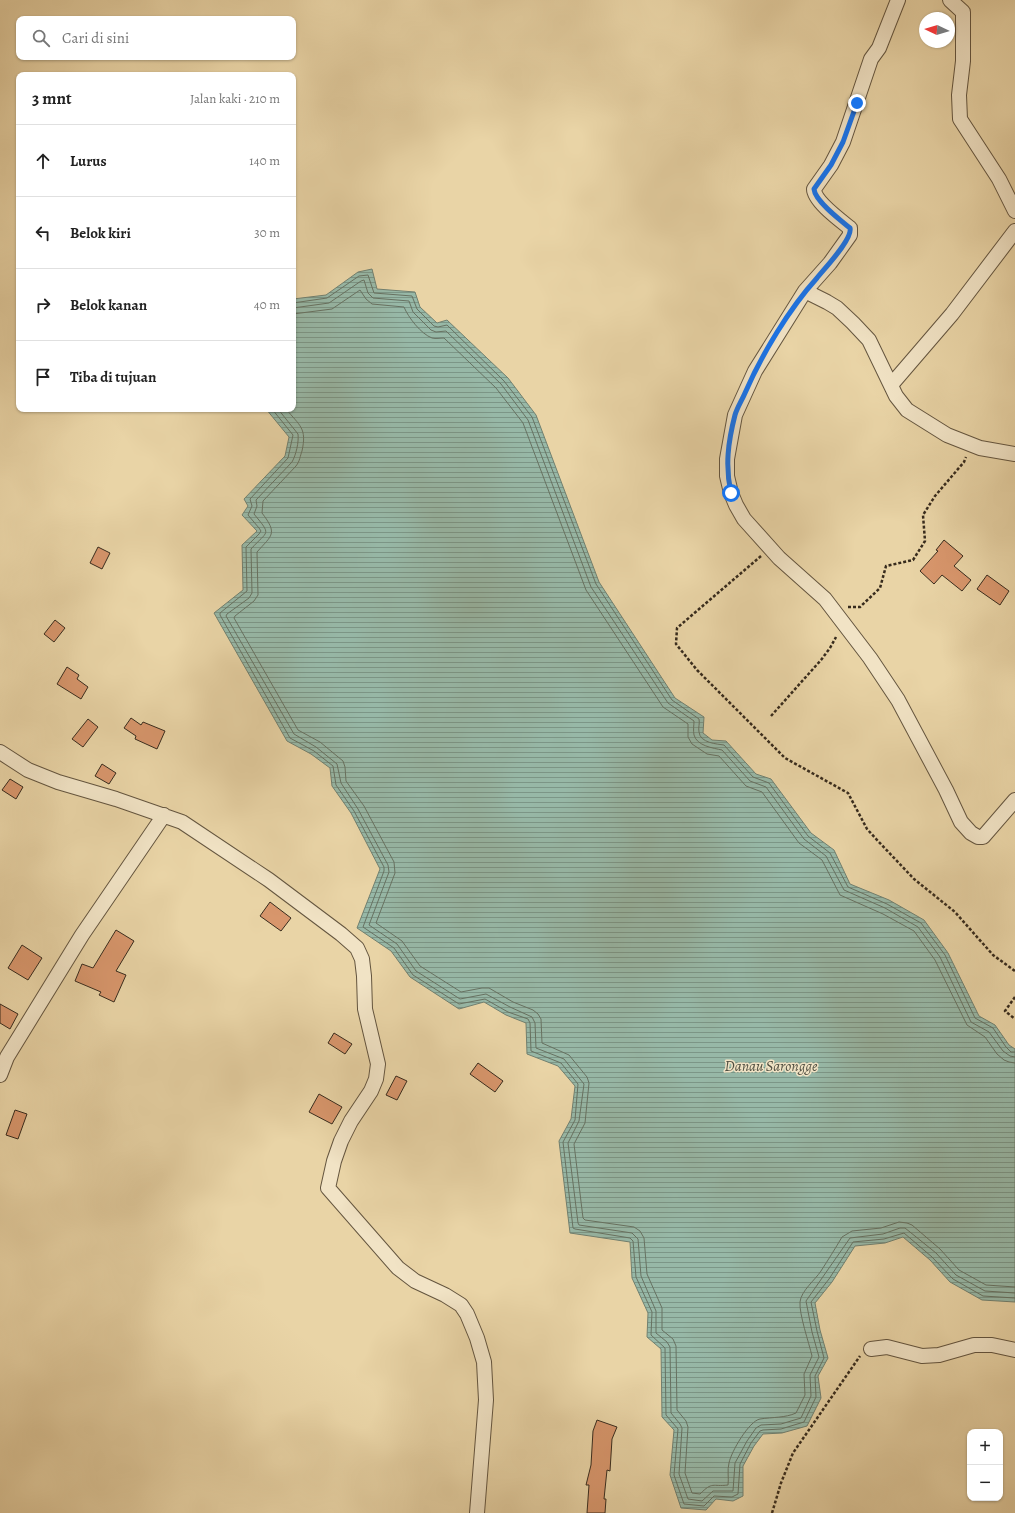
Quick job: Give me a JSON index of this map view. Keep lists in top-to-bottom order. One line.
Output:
{"water":["Danau Sarongge"],"north":"left","page":{"search":"Cari di sini","heading":["3 mnt","Jalan kaki · 210 m"],"list":[["Lurus","140 m"],["Belok kiri","30 m"],["Belok kanan","40 m"],"Tiba di tujuan"],"map_buttons":["+","−"]}}
